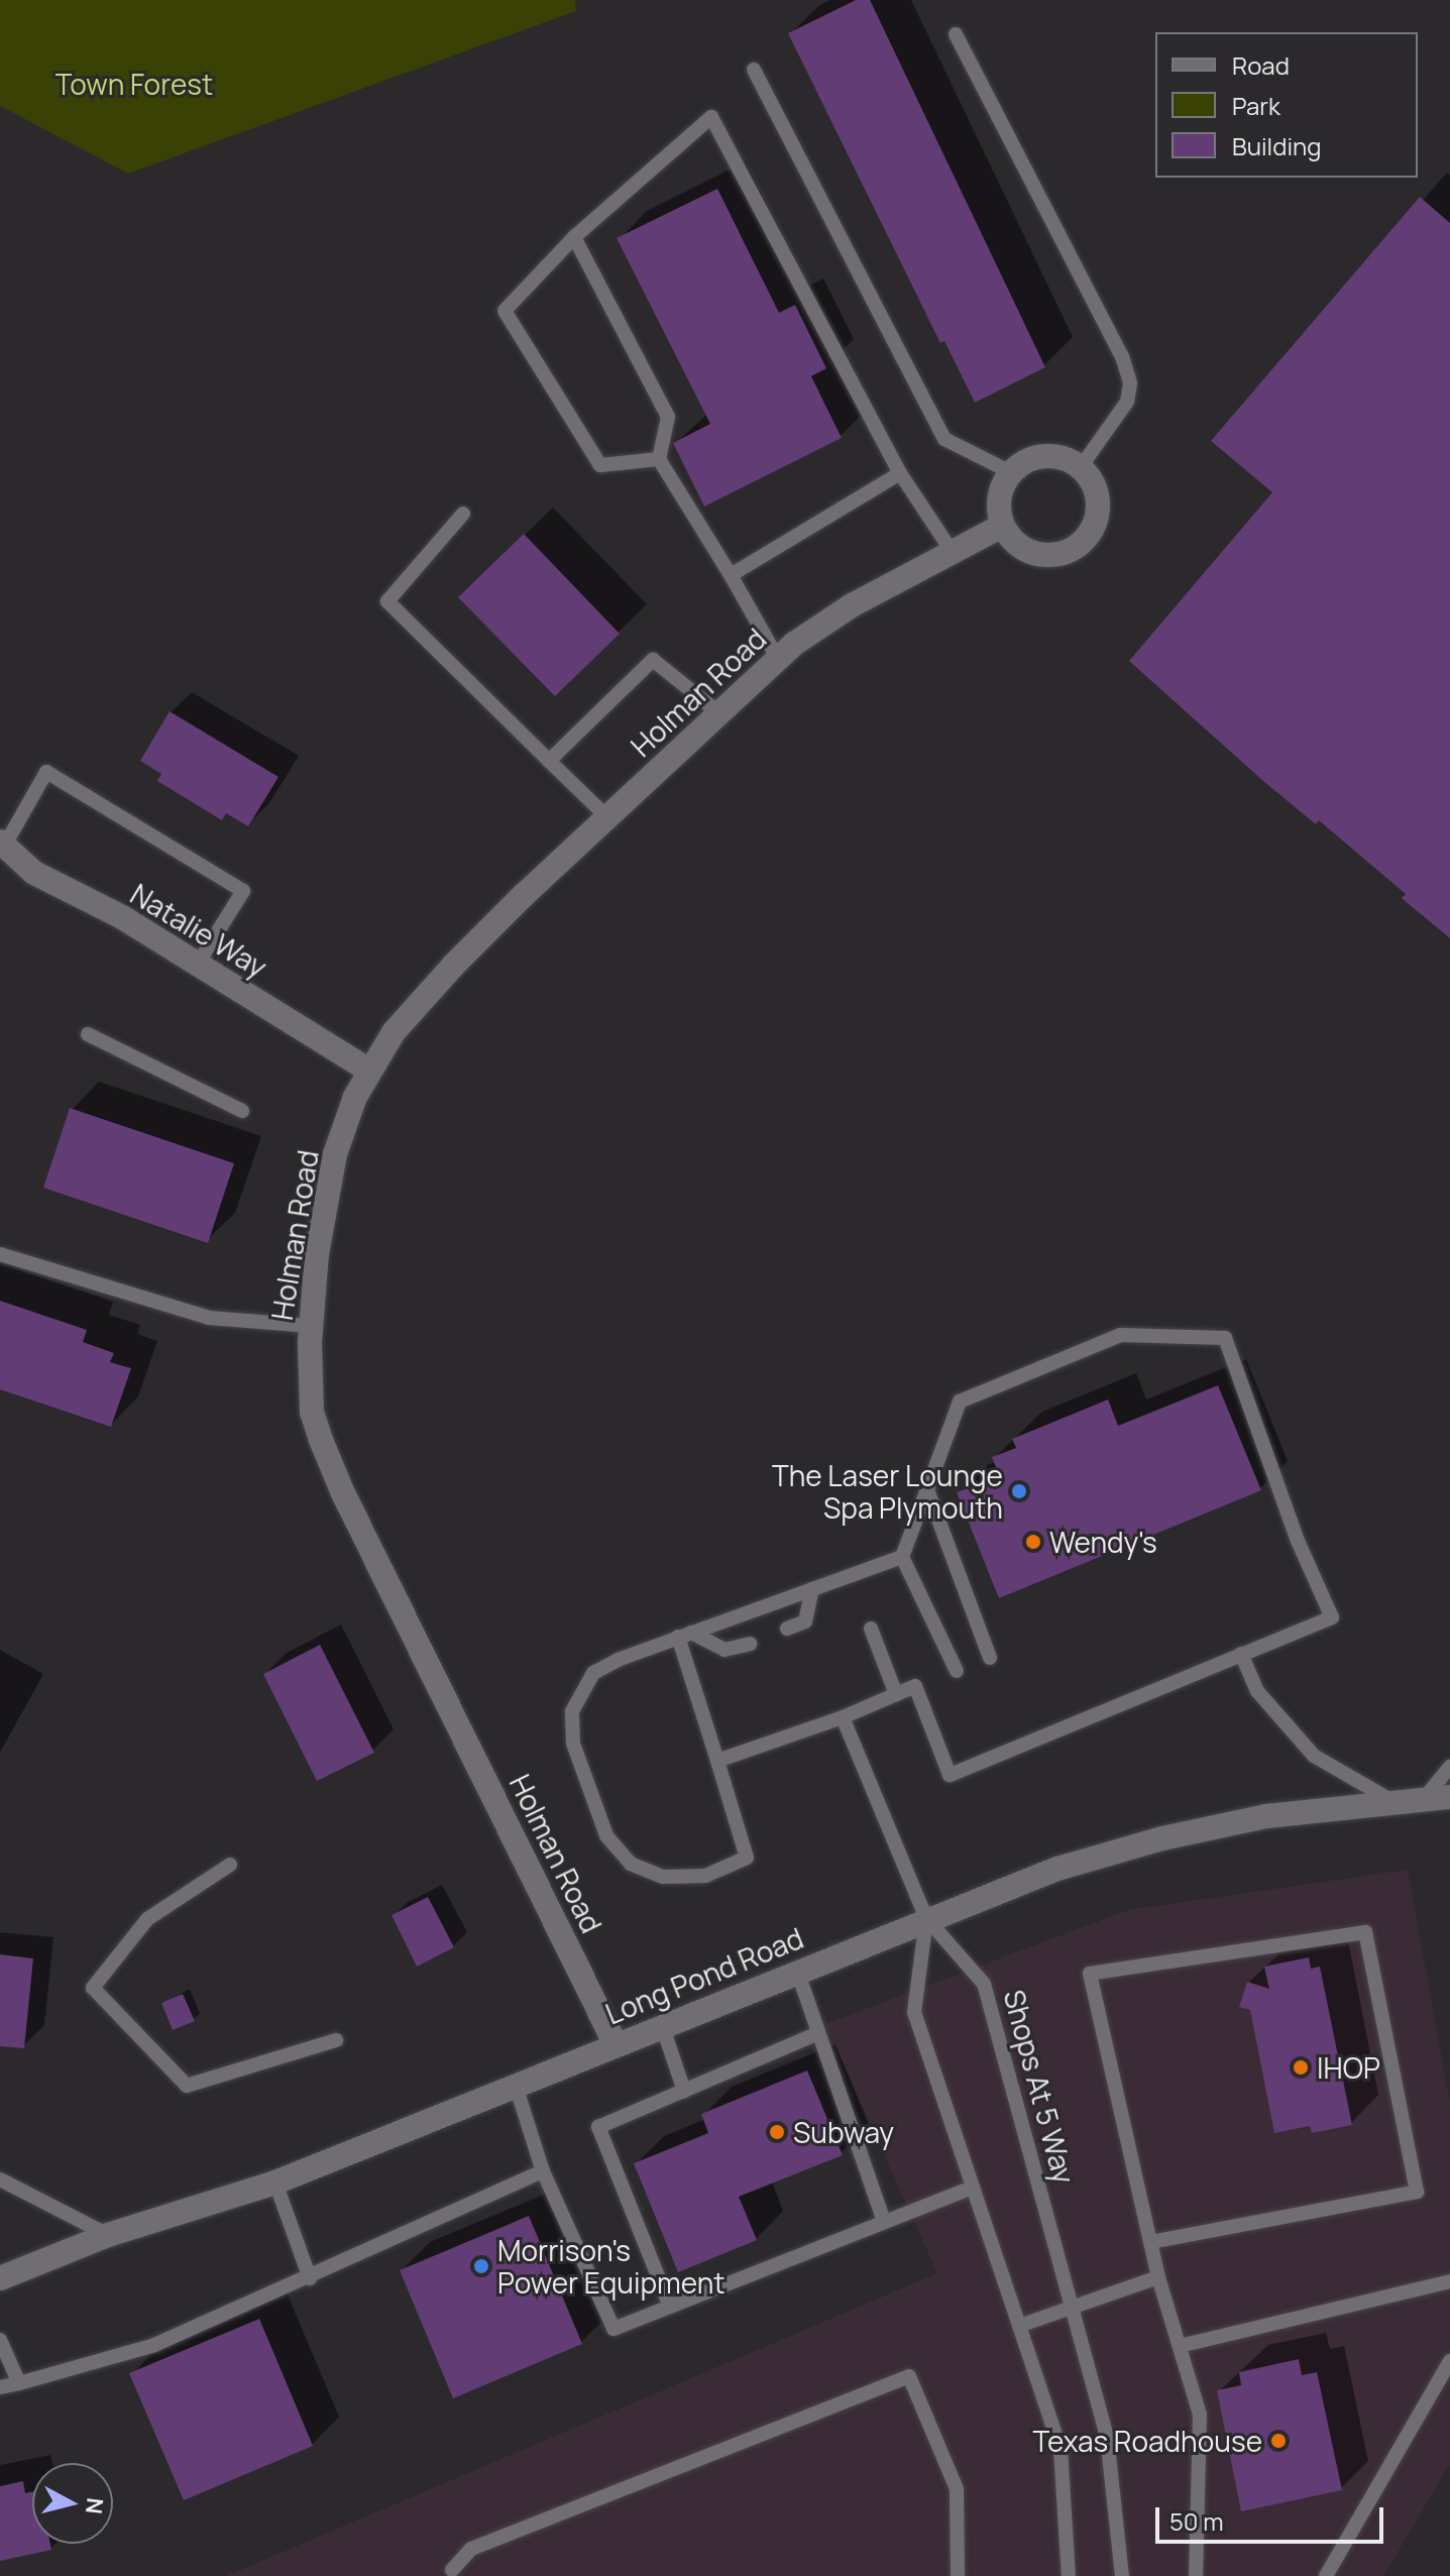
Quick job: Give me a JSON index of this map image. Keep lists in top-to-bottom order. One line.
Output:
{"streets":{"street":["Holman Road","Natalie Way","Long Pond Road"],"lane":["Shops At 5 Way"]},"crossings":[["Holman Road","Natalie Way"],["Holman Road","Long Pond Road"],["Long Pond Road","Shops At 5 Way"]],"parks":["Town Forest"],"places":["The Laser Lounge Spa Plymouth","Wendy's","IHOP","Subway","Morrison's Power Equipment","Texas Roadhouse"],"legend":["Road","Park","Building"],"scale_bar":"50 m","north":"right"}
